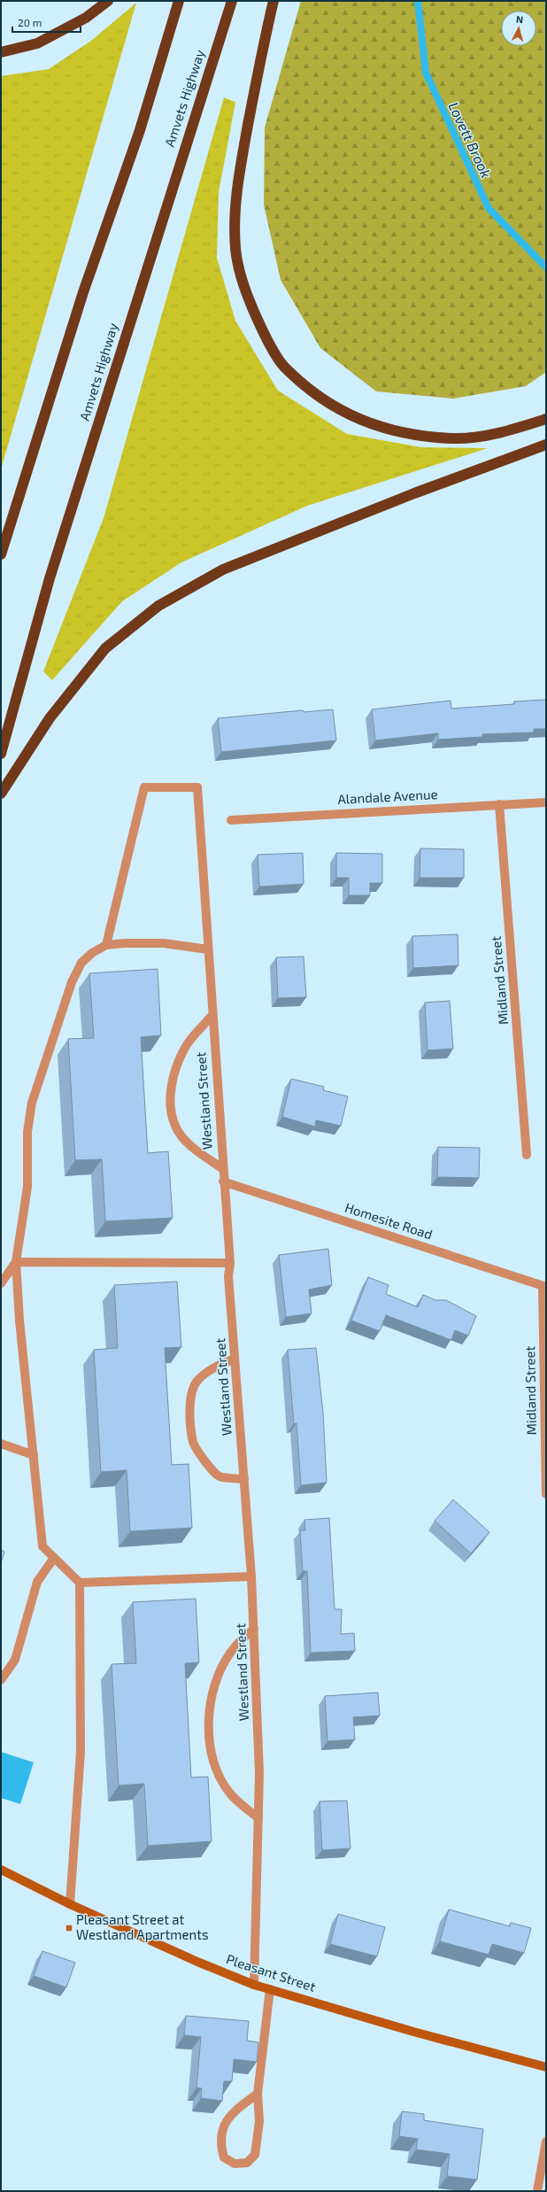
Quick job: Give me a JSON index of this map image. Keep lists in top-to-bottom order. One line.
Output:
{"streets":{"highway":["Amvets Highway"],"main road":["Pleasant Street"],"street":["Alandale Avenue","Midland Street","Westland Street","Homesite Road"]},"crossings":[["Alandale Avenue","Midland Street"],["Midland Street","Homesite Road"],["Westland Street","Homesite Road"],["Westland Street","Pleasant Street"]],"water":["Lovett Brook"],"places":{"transit":["Pleasant Street at Westland Apartments"]},"scale_bar":"20 m","north":"top"}
